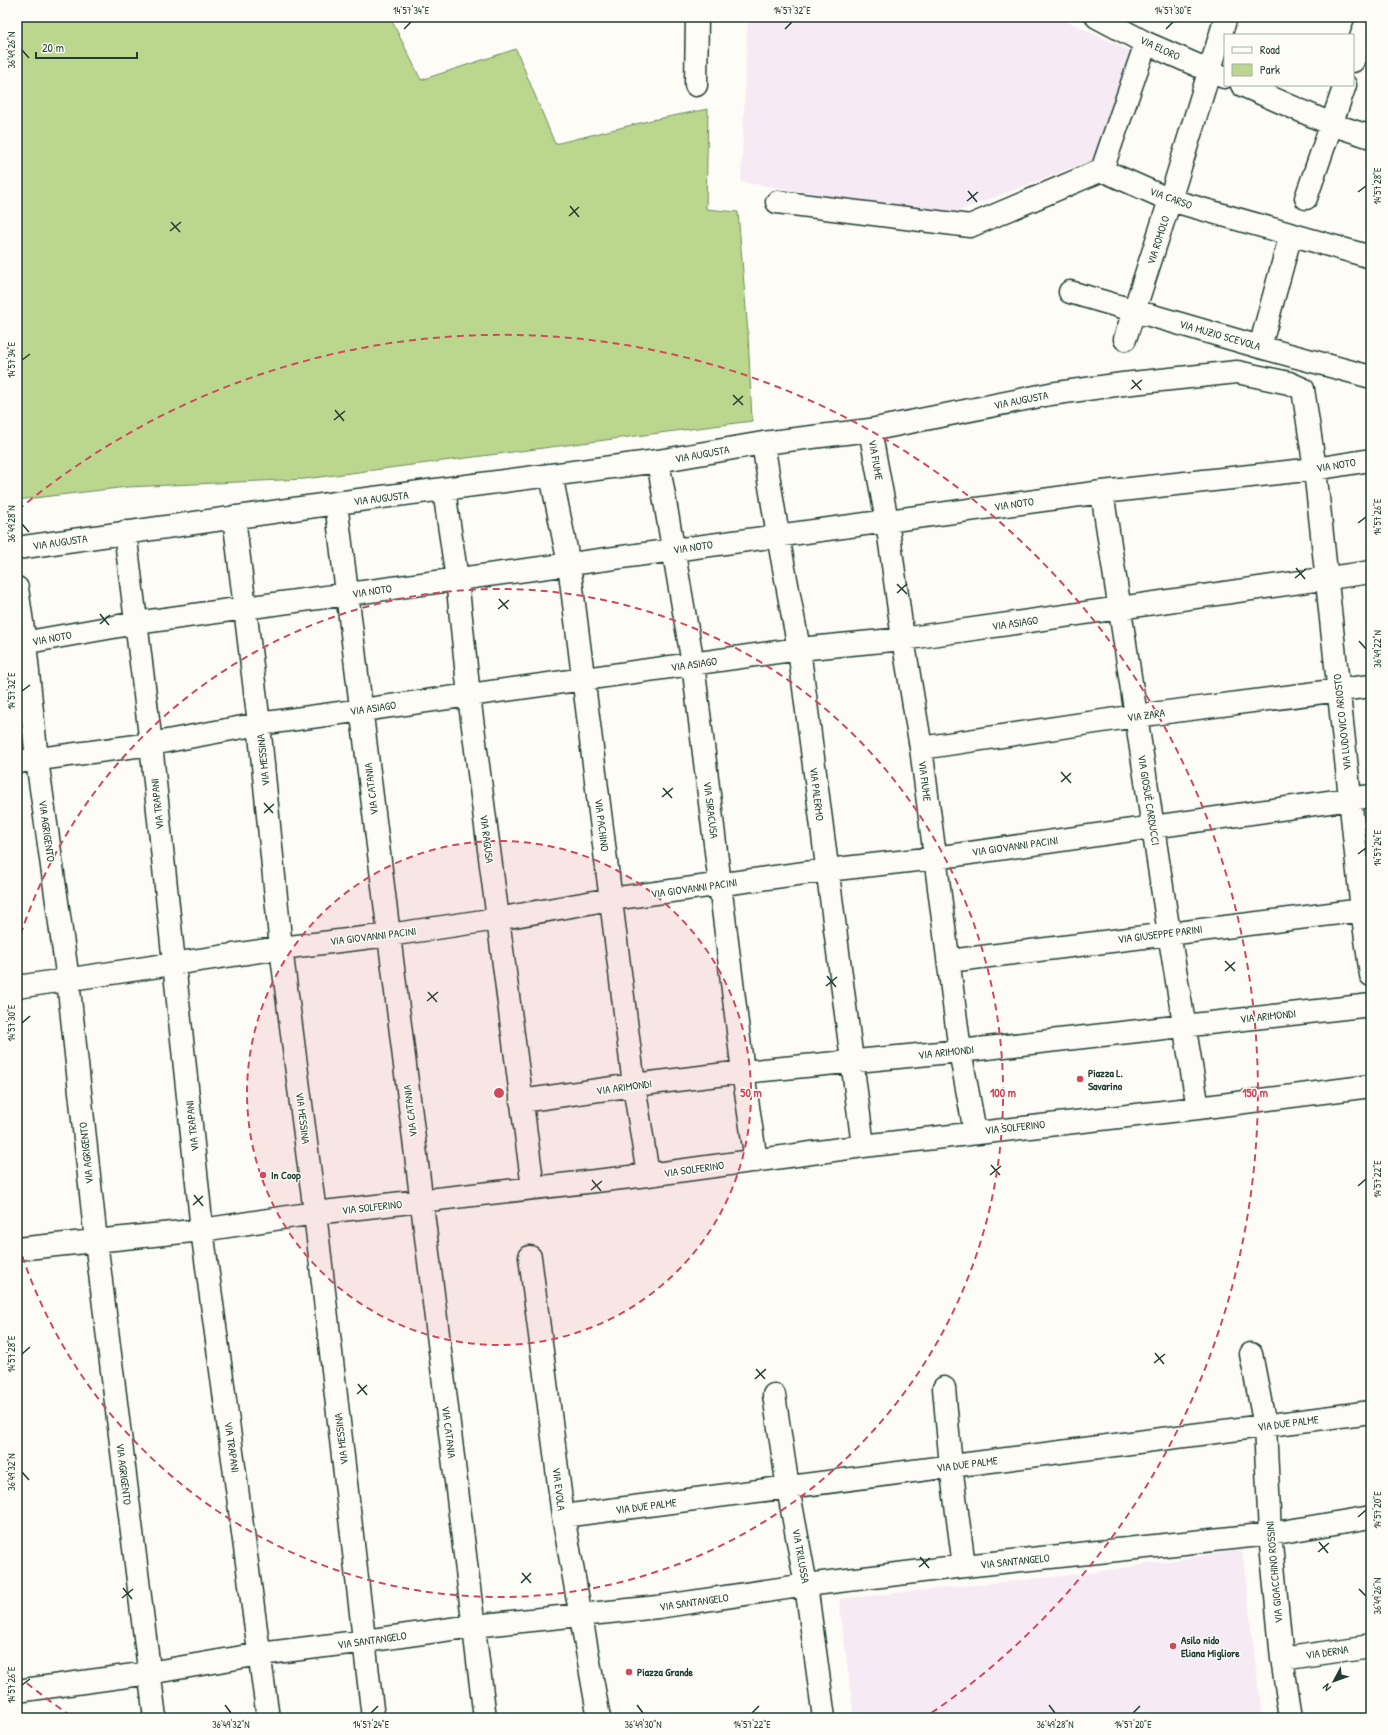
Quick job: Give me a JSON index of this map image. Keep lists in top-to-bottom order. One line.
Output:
{"streets":{"street":["VIA ELORO","VIA CARSO","VIA ROMOLO","VIA MUZIO SCEVOLA","VIA AUGUSTA","VIA FIUME","VIA NOTO","VIA ASIAGO","VIA ZARA","VIA LUDOVICO ARIOSTO","VIA MESSINA","VIA CATANIA","VIA PALERMO","VIA GIOSUÈ CARDUCCI","VIA TRAPANI","VIA SIRACUSA","VIA PACHINO","VIA AGRIGENTO","VIA RAGUSA","VIA GIOVANNI PACINI","VIA GIUSEPPE PARINI","VIA ARIMONDI","VIA SOLFERINO","VIA DUE PALME","VIA EVOLA","VIA TRILUSSA","VIA SANTANGELO","VIA GIOACCHINO ROSSINI","VIA DERNA"]},"crossings":[["VIA ELORO","VIA ROMOLO"],["VIA CARSO","VIA ROMOLO"],["VIA ROMOLO","VIA MUZIO SCEVOLA"],["VIA AUGUSTA","VIA FIUME"],["VIA AUGUSTA","VIA NOTO"],["VIA AUGUSTA","VIA LUDOVICO ARIOSTO"],["VIA AUGUSTA","VIA MESSINA"],["VIA AUGUSTA","VIA CATANIA"],["VIA AUGUSTA","VIA PALERMO"],["VIA AUGUSTA","VIA TRAPANI"],["VIA AUGUSTA","VIA SIRACUSA"],["VIA AUGUSTA","VIA PACHINO"],["VIA AUGUSTA","VIA RAGUSA"],["VIA FIUME","VIA NOTO"],["VIA FIUME","VIA ASIAGO"],["VIA FIUME","VIA ZARA"],["VIA FIUME","VIA GIOVANNI PACINI"],["VIA FIUME","VIA GIUSEPPE PARINI"],["VIA FIUME","VIA ARIMONDI"],["VIA FIUME","VIA SOLFERINO"],["VIA NOTO","VIA LUDOVICO ARIOSTO"],["VIA NOTO","VIA MESSINA"],["VIA NOTO","VIA CATANIA"],["VIA NOTO","VIA PALERMO"],["VIA NOTO","VIA GIOSUÈ CARDUCCI"],["VIA NOTO","VIA TRAPANI"],["VIA NOTO","VIA SIRACUSA"],["VIA NOTO","VIA PACHINO"],["VIA NOTO","VIA AGRIGENTO"],["VIA NOTO","VIA RAGUSA"],["VIA ASIAGO","VIA LUDOVICO ARIOSTO"],["VIA ASIAGO","VIA MESSINA"],["VIA ASIAGO","VIA CATANIA"],["VIA ASIAGO","VIA PALERMO"],["VIA ASIAGO","VIA GIOSUÈ CARDUCCI"],["VIA ASIAGO","VIA TRAPANI"],["VIA ASIAGO","VIA SIRACUSA"],["VIA ASIAGO","VIA PACHINO"],["VIA ASIAGO","VIA AGRIGENTO"],["VIA ASIAGO","VIA RAGUSA"],["VIA ZARA","VIA LUDOVICO ARIOSTO"],["VIA ZARA","VIA GIOSUÈ CARDUCCI"],["VIA LUDOVICO ARIOSTO","VIA GIOVANNI PACINI"],["VIA LUDOVICO ARIOSTO","VIA GIUSEPPE PARINI"],["VIA MESSINA","VIA GIOVANNI PACINI"],["VIA MESSINA","VIA SOLFERINO"],["VIA MESSINA","VIA SANTANGELO"],["VIA CATANIA","VIA GIOVANNI PACINI"],["VIA CATANIA","VIA SOLFERINO"],["VIA CATANIA","VIA SANTANGELO"],["VIA PALERMO","VIA GIOVANNI PACINI"],["VIA PALERMO","VIA ARIMONDI"],["VIA PALERMO","VIA SOLFERINO"],["VIA GIOSUÈ CARDUCCI","VIA GIOVANNI PACINI"],["VIA GIOSUÈ CARDUCCI","VIA GIUSEPPE PARINI"],["VIA GIOSUÈ CARDUCCI","VIA ARIMONDI"],["VIA GIOSUÈ CARDUCCI","VIA SOLFERINO"],["VIA TRAPANI","VIA GIOVANNI PACINI"],["VIA TRAPANI","VIA SOLFERINO"],["VIA TRAPANI","VIA SANTANGELO"],["VIA SIRACUSA","VIA GIOVANNI PACINI"],["VIA SIRACUSA","VIA ARIMONDI"],["VIA SIRACUSA","VIA SOLFERINO"],["VIA PACHINO","VIA GIOVANNI PACINI"],["VIA PACHINO","VIA ARIMONDI"],["VIA PACHINO","VIA SOLFERINO"],["VIA AGRIGENTO","VIA GIOVANNI PACINI"],["VIA AGRIGENTO","VIA SOLFERINO"],["VIA AGRIGENTO","VIA SANTANGELO"],["VIA RAGUSA","VIA GIOVANNI PACINI"],["VIA RAGUSA","VIA ARIMONDI"],["VIA RAGUSA","VIA SOLFERINO"],["VIA DUE PALME","VIA EVOLA"],["VIA DUE PALME","VIA TRILUSSA"],["VIA DUE PALME","VIA GIOACCHINO ROSSINI"],["VIA EVOLA","VIA SANTANGELO"],["VIA TRILUSSA","VIA SANTANGELO"],["VIA SANTANGELO","VIA GIOACCHINO ROSSINI"],["VIA GIOACCHINO ROSSINI","VIA DERNA"]],"places":["Piazza L. Savarino","In Coop","Asilo nido Eliana Migliore","Piazza Grande"],"legend":["Road","Park"],"scale_bar":"20 m","north":"bottom left","coordinates":["14°57'34\"E","14°57'32\"E","14°57'30\"E","36°49'26\"N","14°57'28\"E","14°57'26\"E","36°49'28\"N","36°49'22\"N","14°57'24\"E","14°57'22\"E","36°49'32\"N","14°57'20\"E","36°49'30\"N"],"rings":["50 m","100 m","150 m"]}
